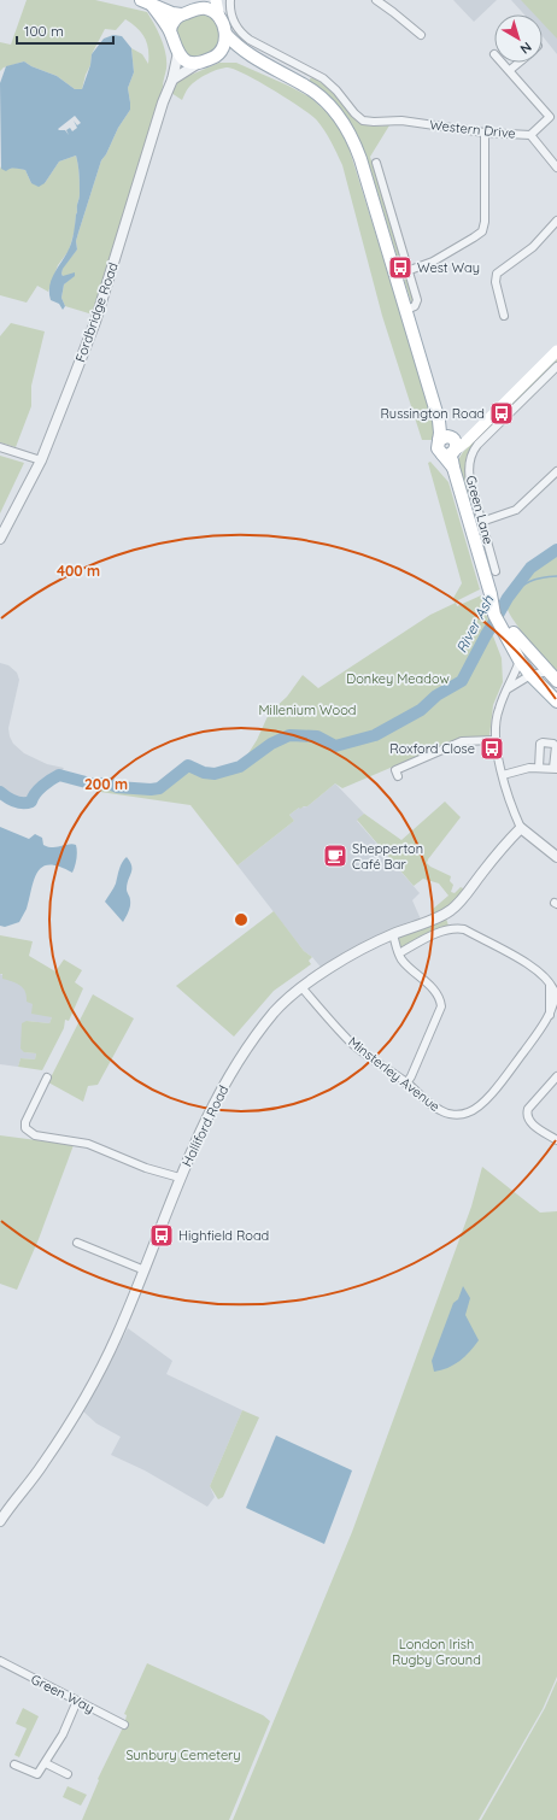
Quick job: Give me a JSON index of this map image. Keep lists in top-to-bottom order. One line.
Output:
{"streets":{"street":["Western Drive","Fordbridge Road","Green Lane","Minsterley Avenue","Halliford Road","Green Way"]},"crossings":[["Western Drive","Fordbridge Road"],["Minsterley Avenue","Halliford Road"]],"water":["River Ash"],"parks":["Donkey Meadow","Millenium Wood","London Irish Rugby Ground","Sunbury Cemetery"],"places":{"bus stop":["West Way","Russington Road","Roxford Close","Highfield Road"],"cafe":["Shepperton Café Bar"]},"scale_bar":"100 m","north":"bottom right","rings":["400 m","200 m"]}
